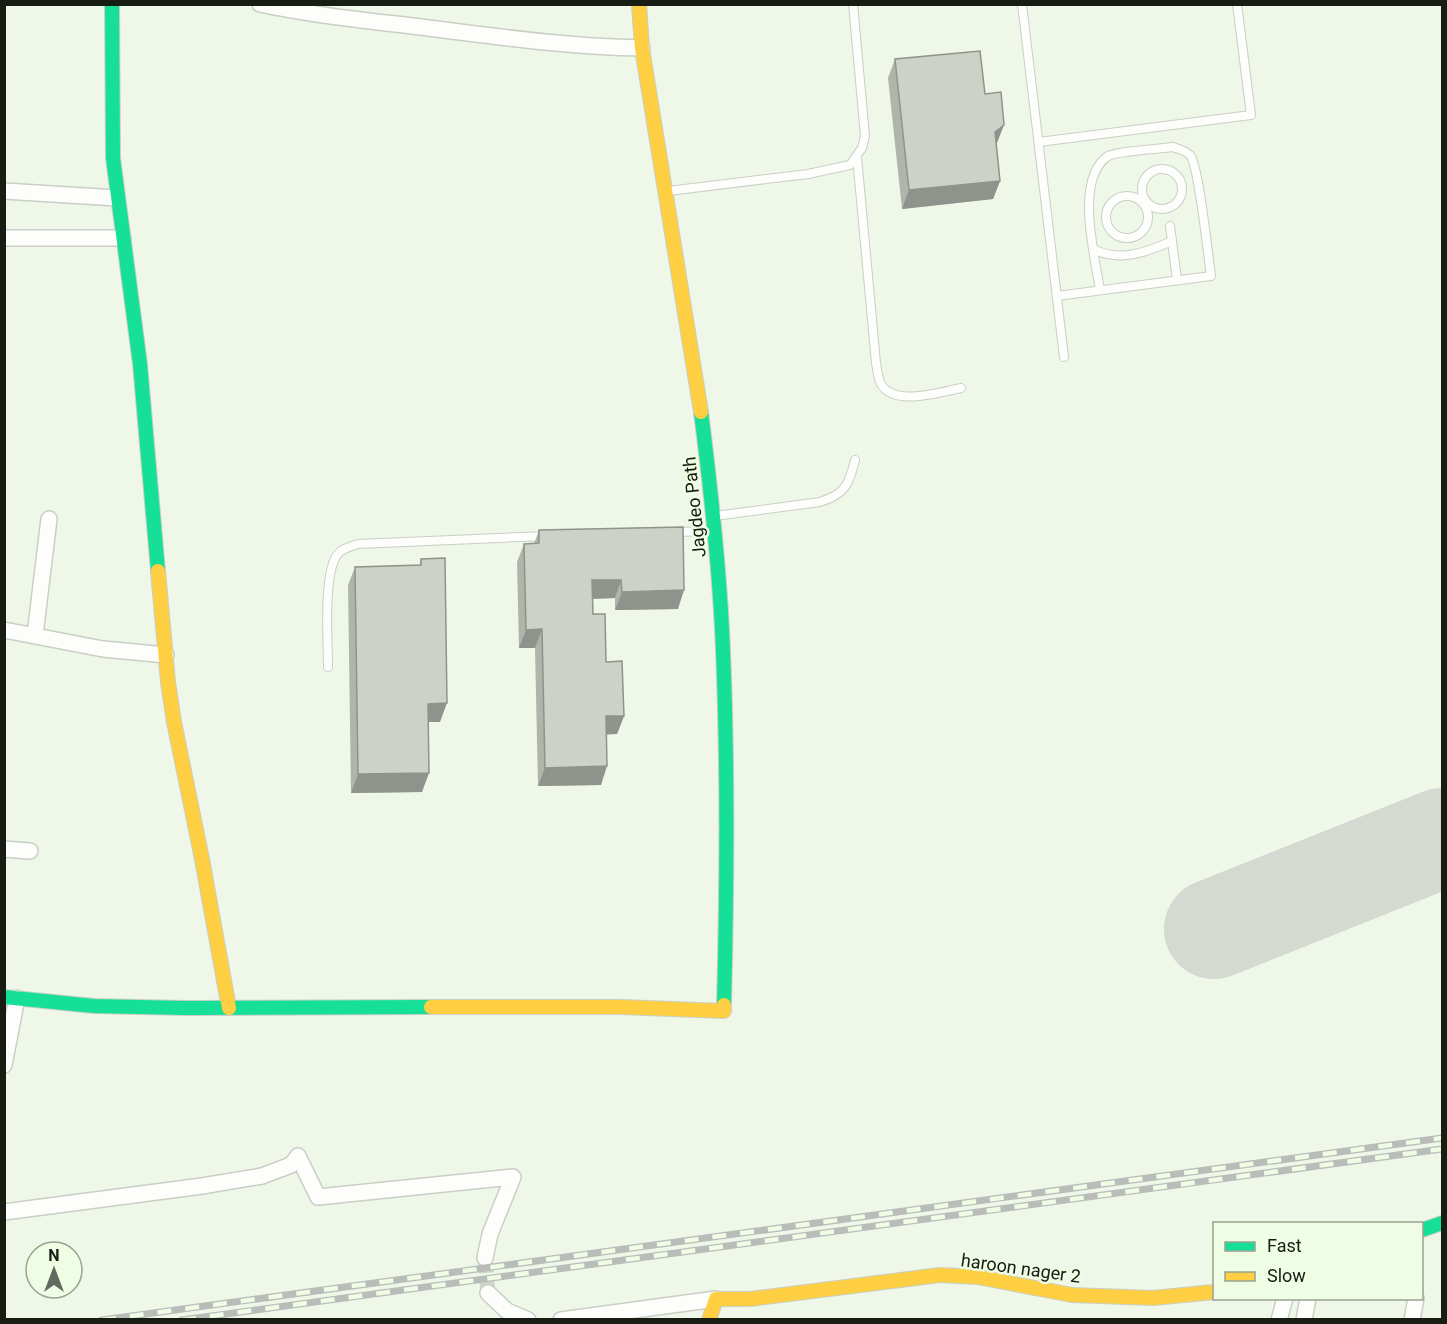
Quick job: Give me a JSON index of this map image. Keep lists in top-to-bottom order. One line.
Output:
{"streets":{"street":["Jagdeo Path","haroon nager 2"]},"legend":["Fast","Slow"],"north":"top"}
